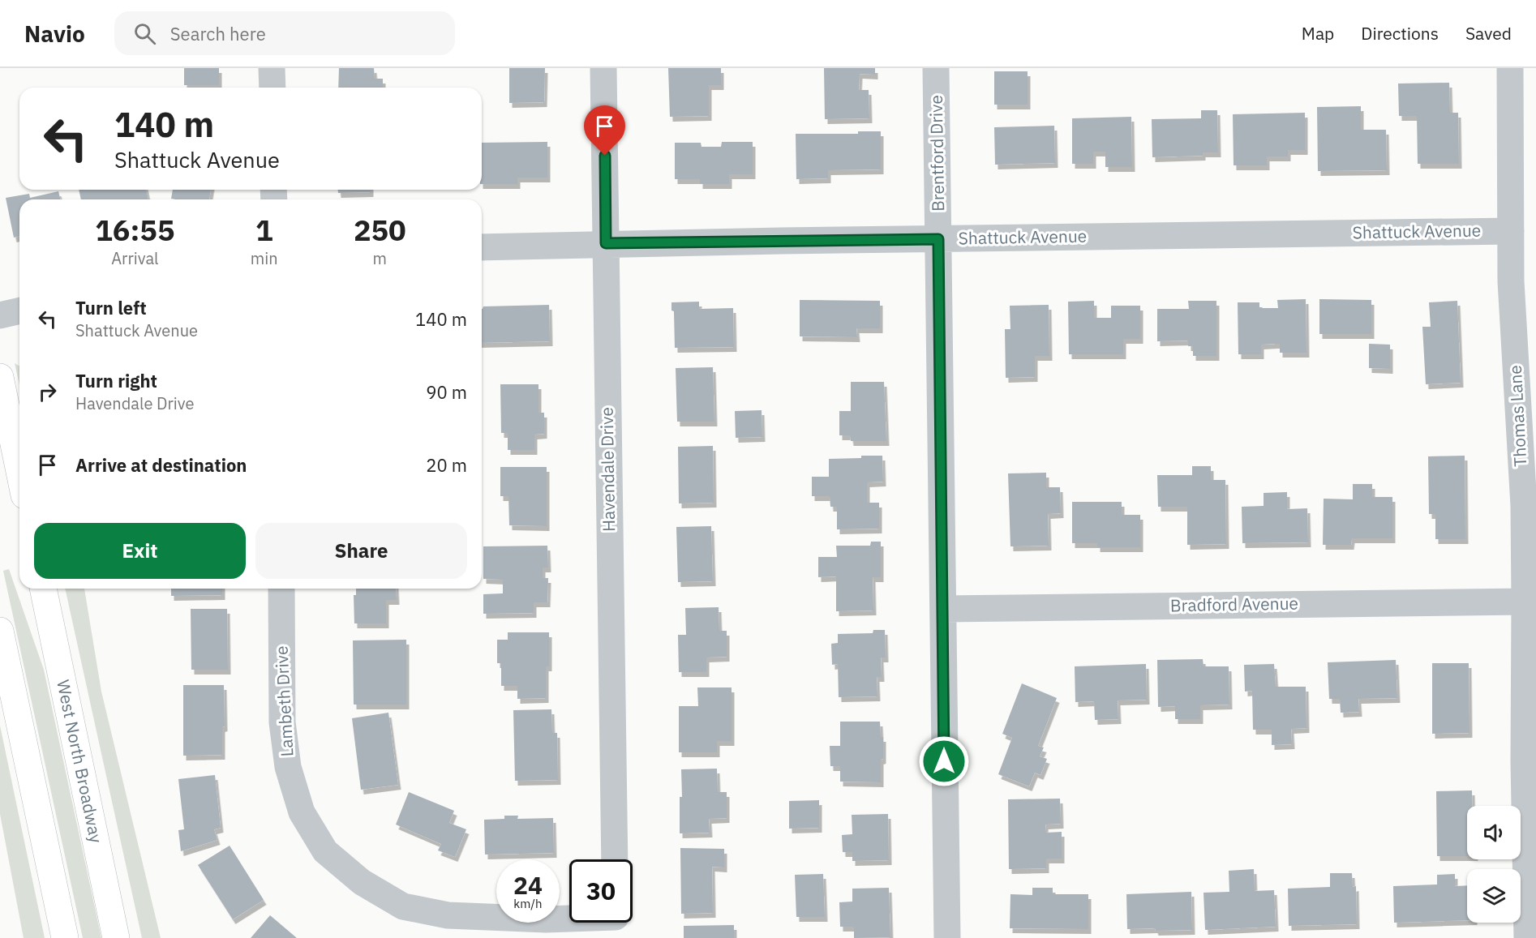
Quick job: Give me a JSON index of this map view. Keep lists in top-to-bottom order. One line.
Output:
{"streets":{"main road":["West North Broadway"],"street":["Brentford Drive","Shattuck Avenue","Thomas Lane","Havendale Drive","Bradford Avenue","Lambeth Drive"]},"crossings":[["Brentford Drive","Shattuck Avenue"],["Brentford Drive","Bradford Avenue"],["Shattuck Avenue","Thomas Lane"],["Shattuck Avenue","Havendale Drive"],["Thomas Lane","Bradford Avenue"]],"page":{"header":"Navio","search":"Search here","nav":["Map","Directions","Saved"],"turn":["140 m","Shattuck Avenue"],"eta":["16:55","Arrival","1","min","250","m"],"list":[{"name":"Turn left","note":"Shattuck Avenue","value":"140 m"},{"name":"Turn right","note":"Havendale Drive","value":"90 m"},{"name":"Arrive at destination","value":"20 m"}],"buttons":["Exit","Share"],"speed":"24 km/h","limit":"30"}}
